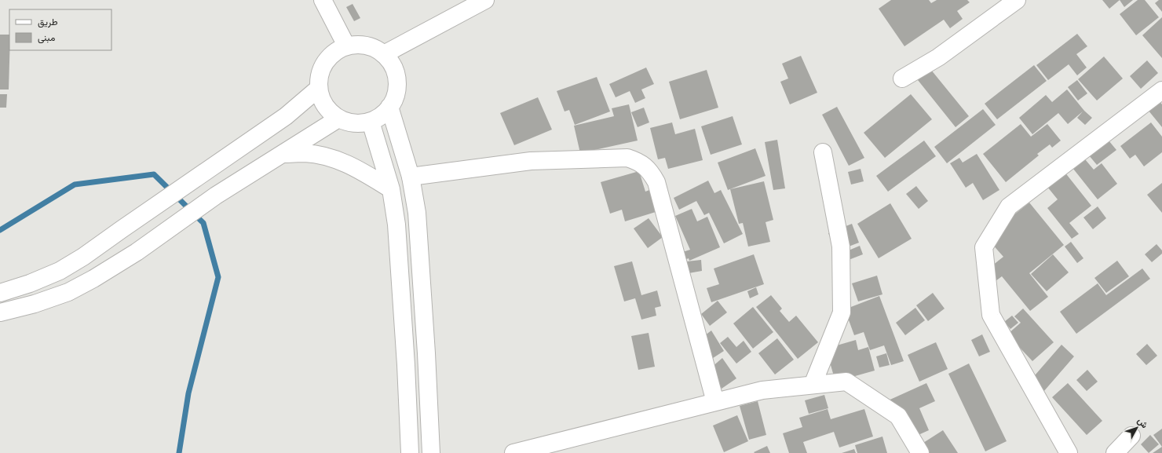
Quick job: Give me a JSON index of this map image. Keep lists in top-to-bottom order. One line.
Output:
{"legend":["طريق","مبنى"],"north":"top right"}
